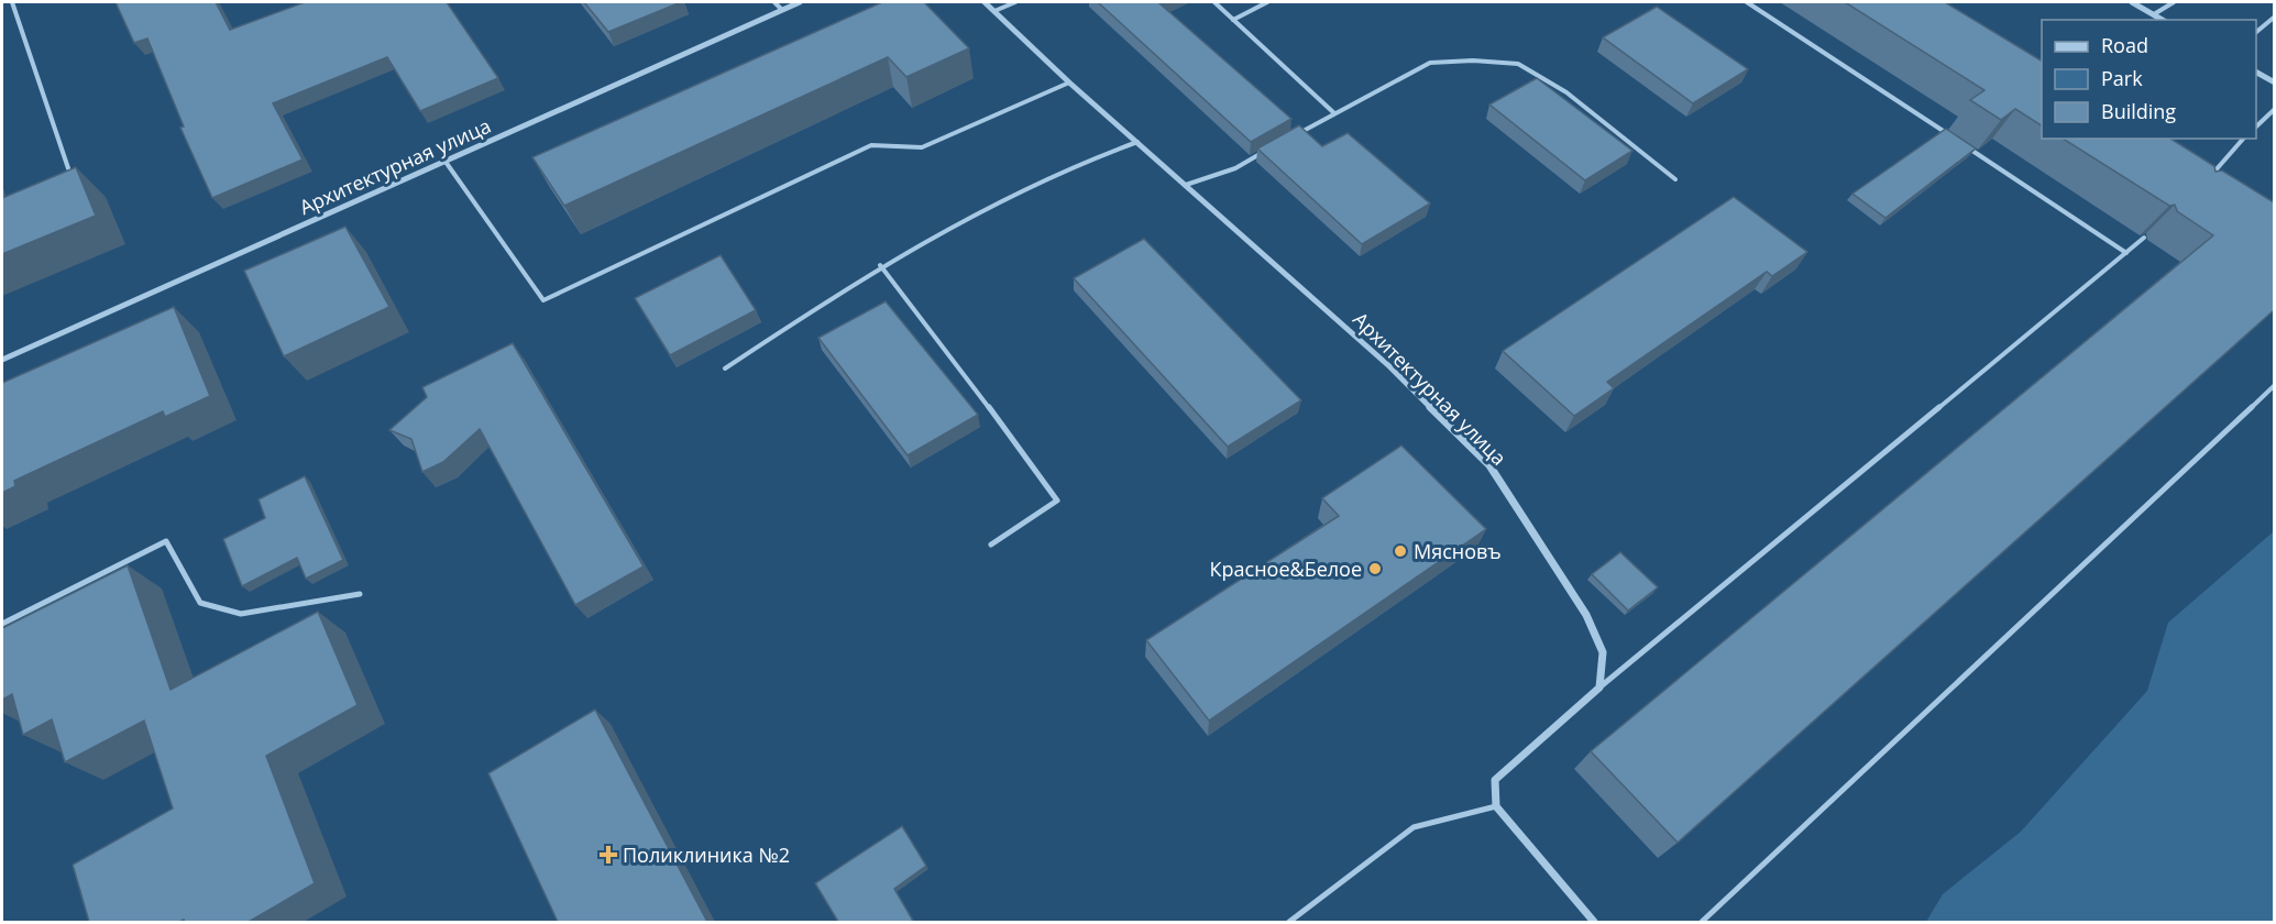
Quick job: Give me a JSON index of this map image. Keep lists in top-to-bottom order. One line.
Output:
{"streets":{"street":["Архитектурная улица"]},"places":{"other":["Мясновъ","Красное&Белое"],"health":["Поликлиника №2"]},"legend":["Road","Park","Building"]}
